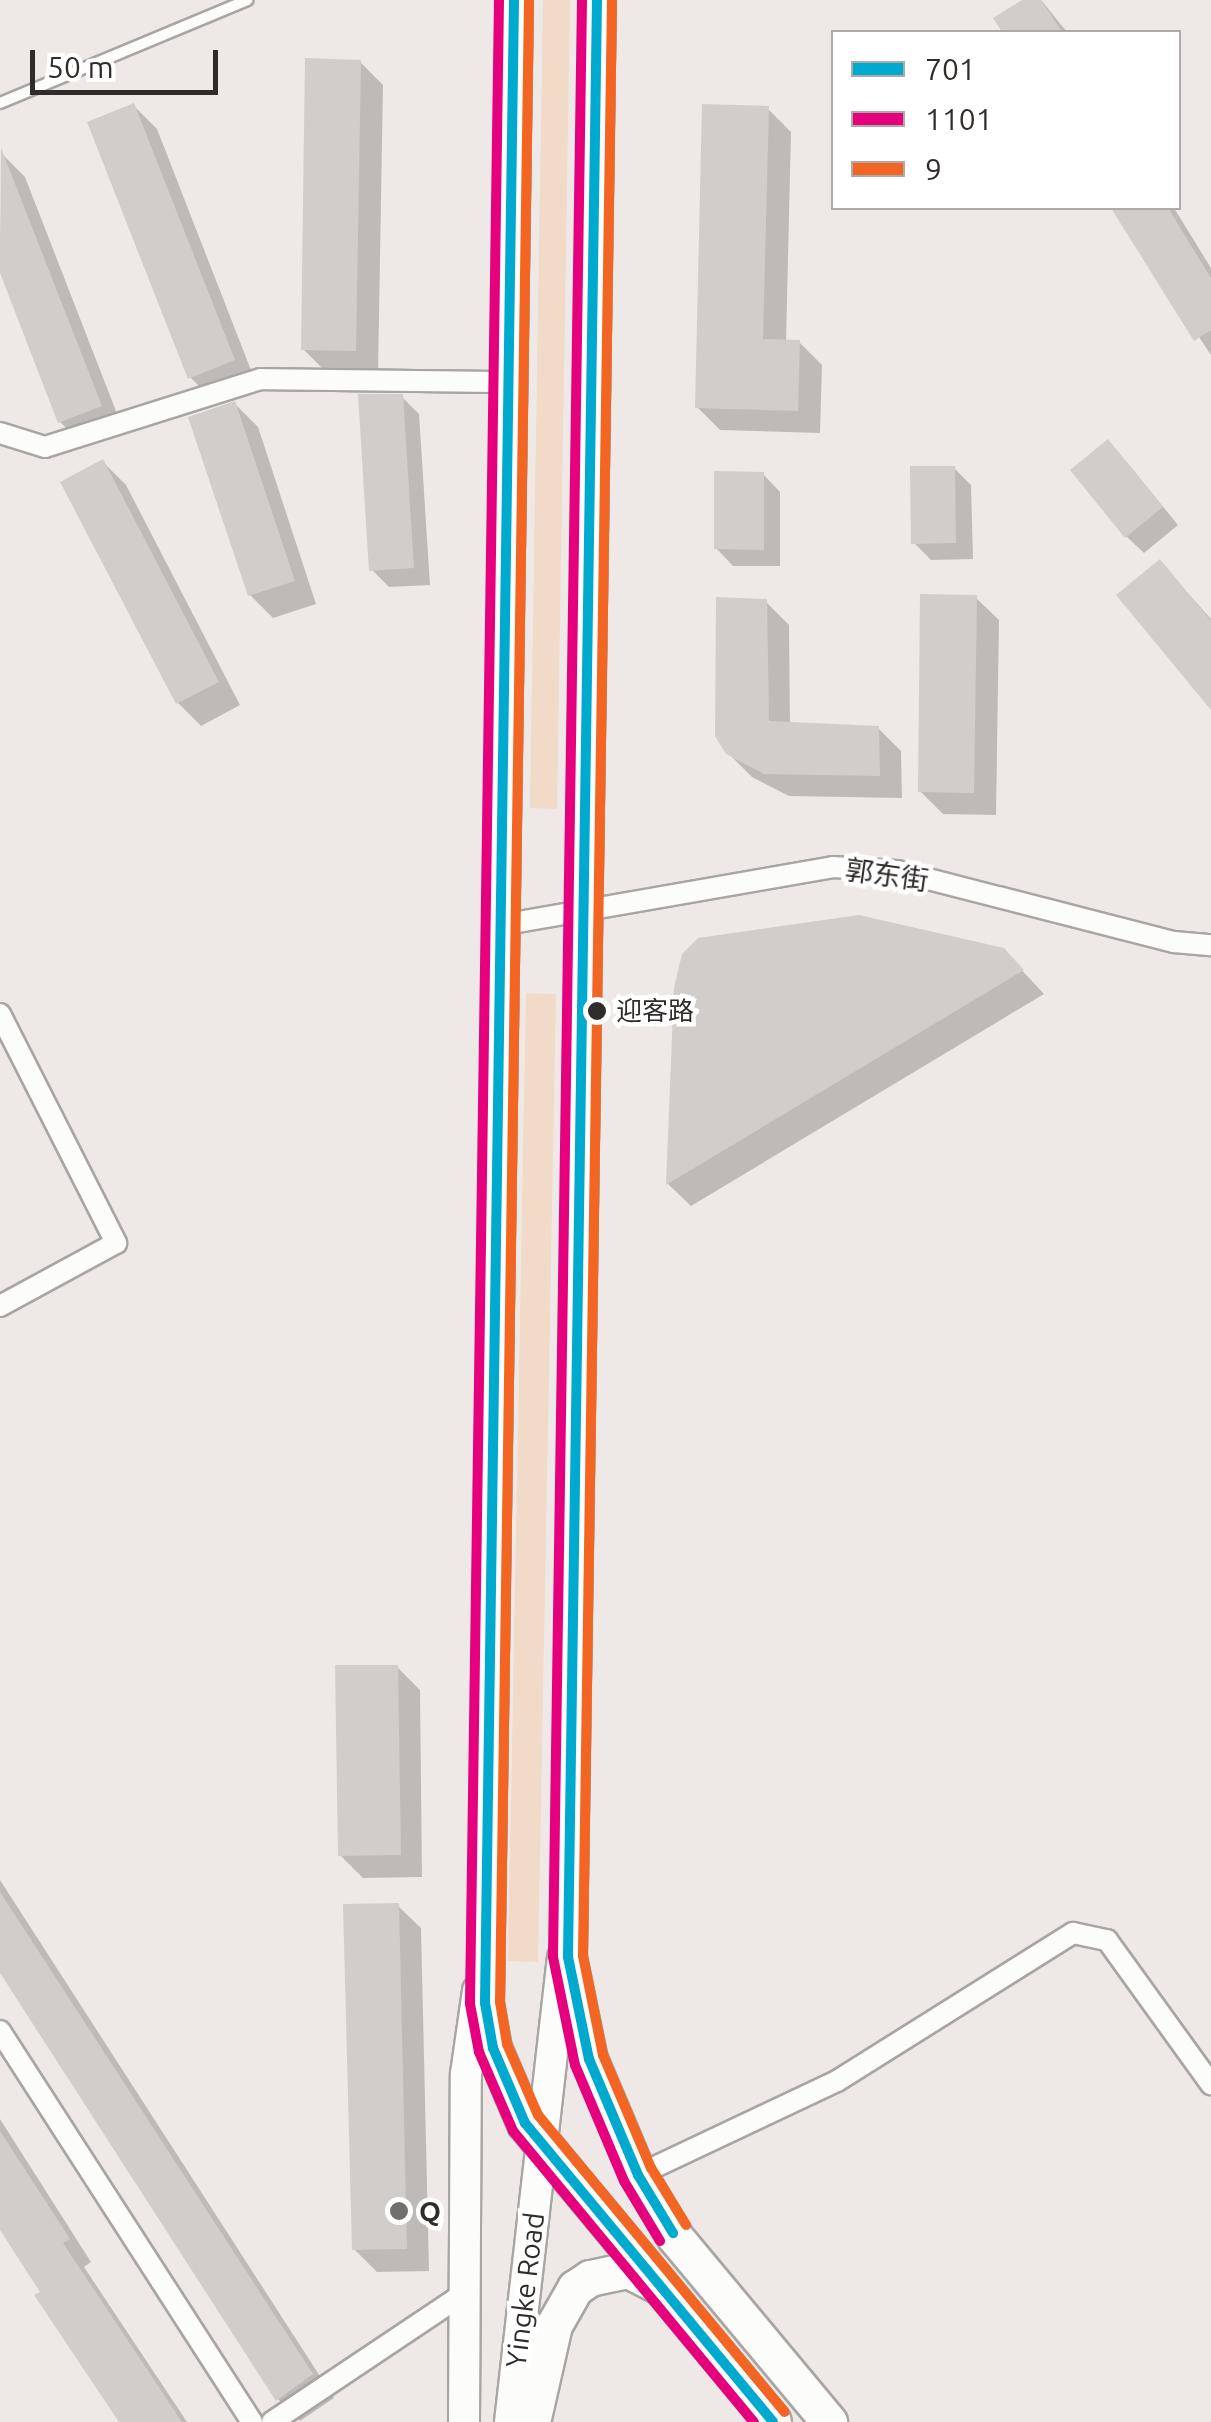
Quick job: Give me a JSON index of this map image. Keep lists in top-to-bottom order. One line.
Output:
{"streets":{"highway":["Yingke Road"],"street":["郭东街"]},"crossings":[["郭东街","Yingke Road"]],"places":["迎客路","Q"],"lines":["transit line 701","transit line 1101","transit line 9"],"legend":["701","1101","9"],"scale_bar":"50 m"}
